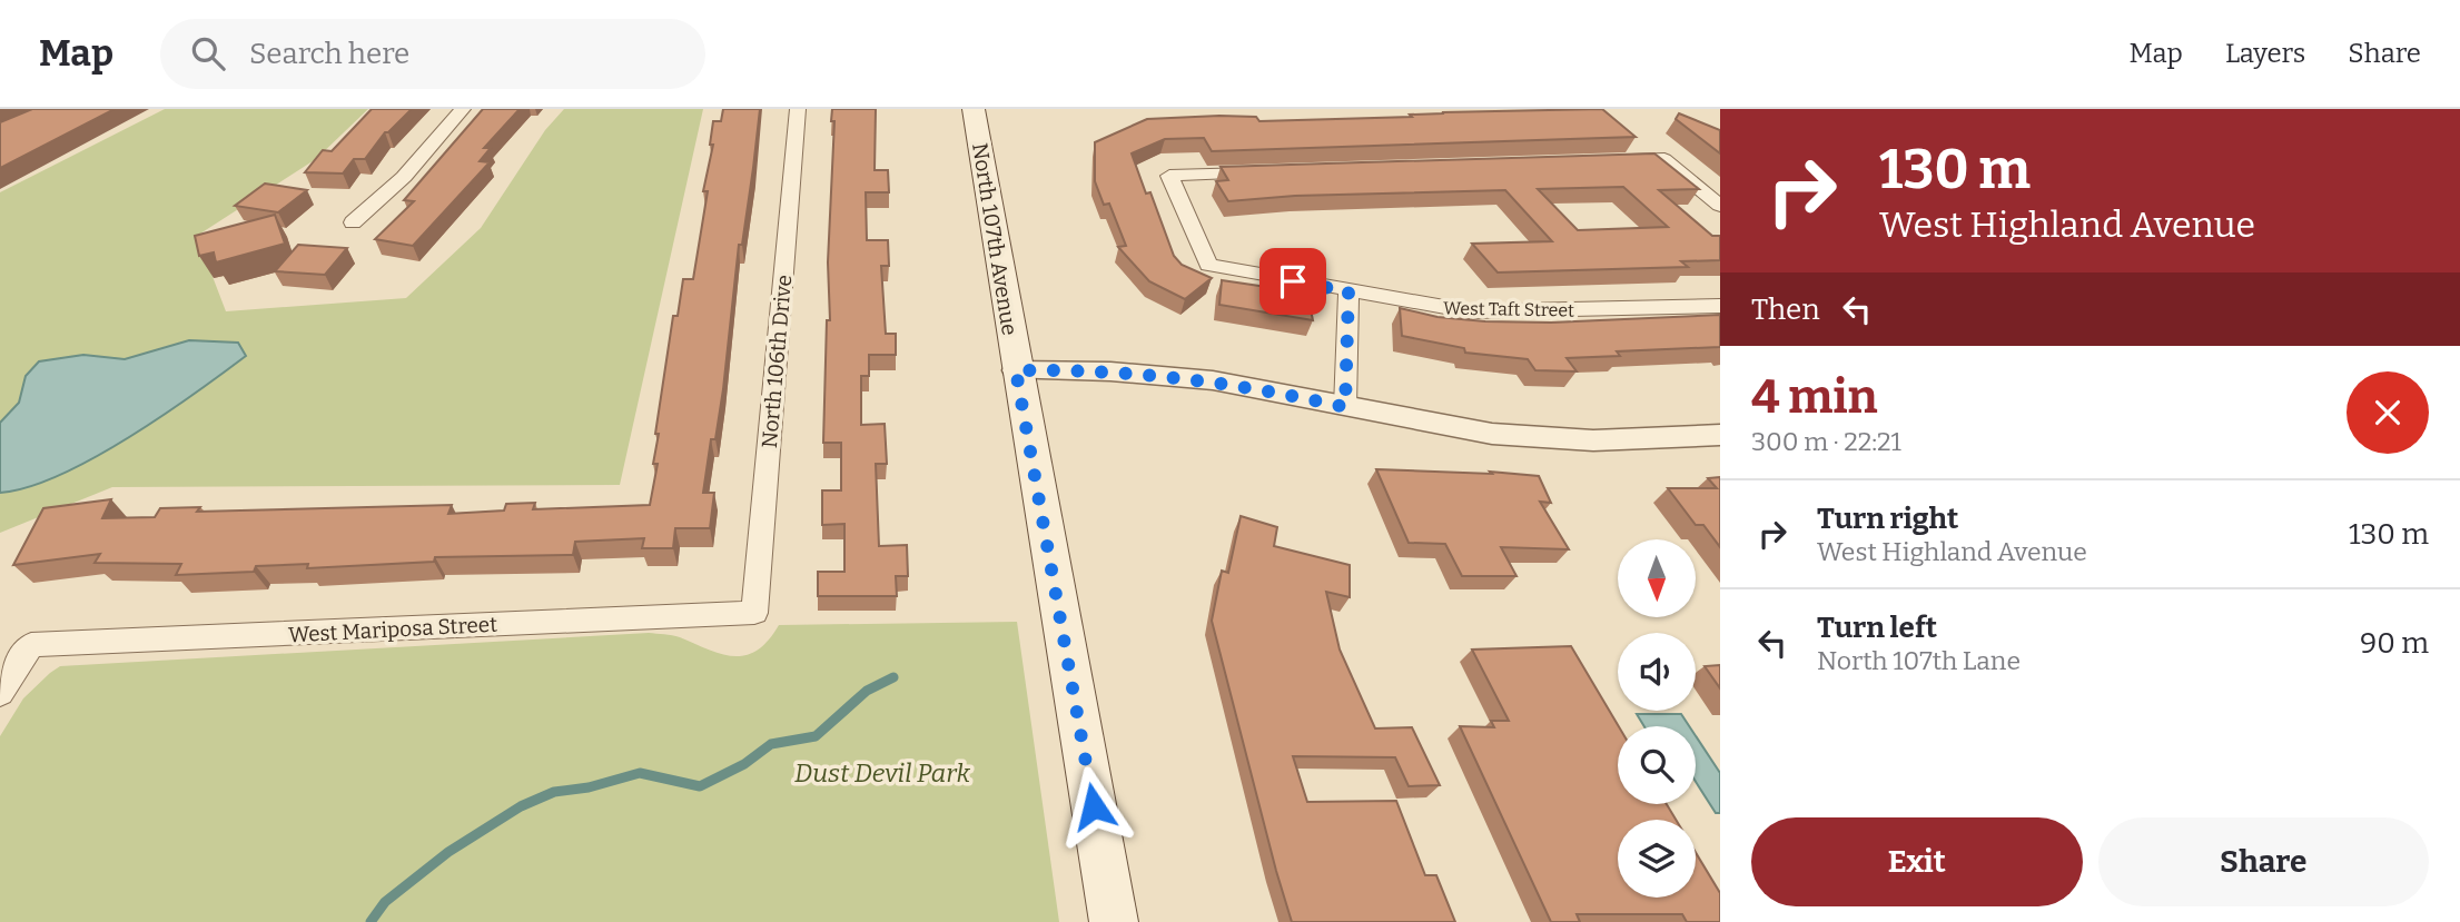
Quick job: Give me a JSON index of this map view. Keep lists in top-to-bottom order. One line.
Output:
{"streets":{"main road":["North 107th Avenue"],"street":["West Taft Street","North 106th Drive","West Mariposa Street"]},"crossings":[["North 106th Drive","West Mariposa Street"]],"parks":["Dust Devil Park"],"north":"bottom","page":{"header":"Map","search":"Search here","nav":["Map","Layers","Share"],"turn":["130 m","West Highland Avenue"],"then":"Then","heading":["4 min","300 m · 22:21"],"list":[{"name":"Turn right","note":"West Highland Avenue","value":"130 m"},{"name":"Turn left","note":"North 107th Lane","value":"90 m"}],"buttons":["Exit","Share"]}}
